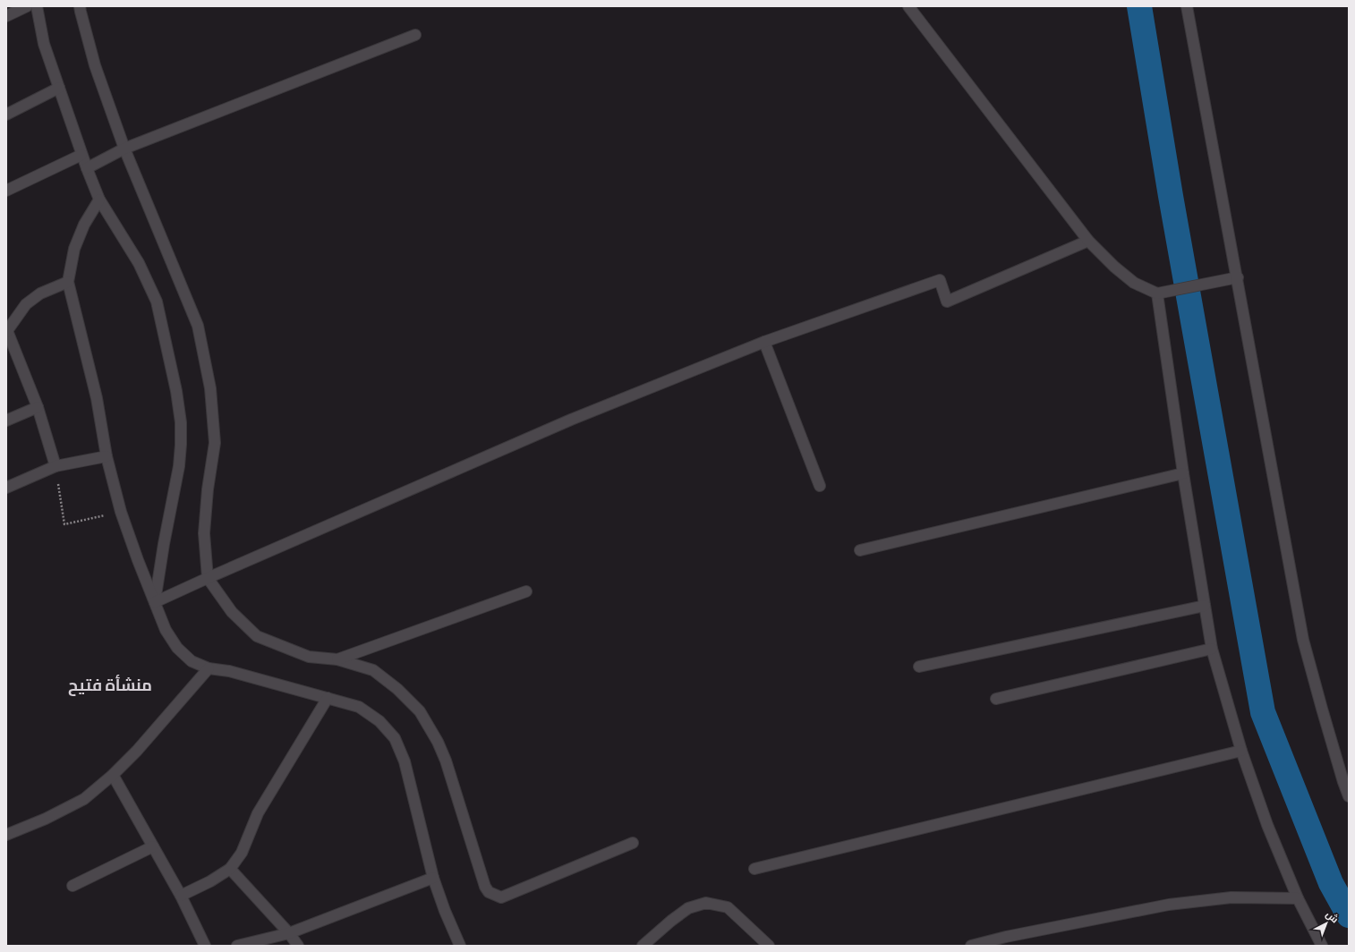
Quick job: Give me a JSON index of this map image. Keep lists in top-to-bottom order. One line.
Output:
{"districts":["منشأة فتيح"],"north":"top right"}
